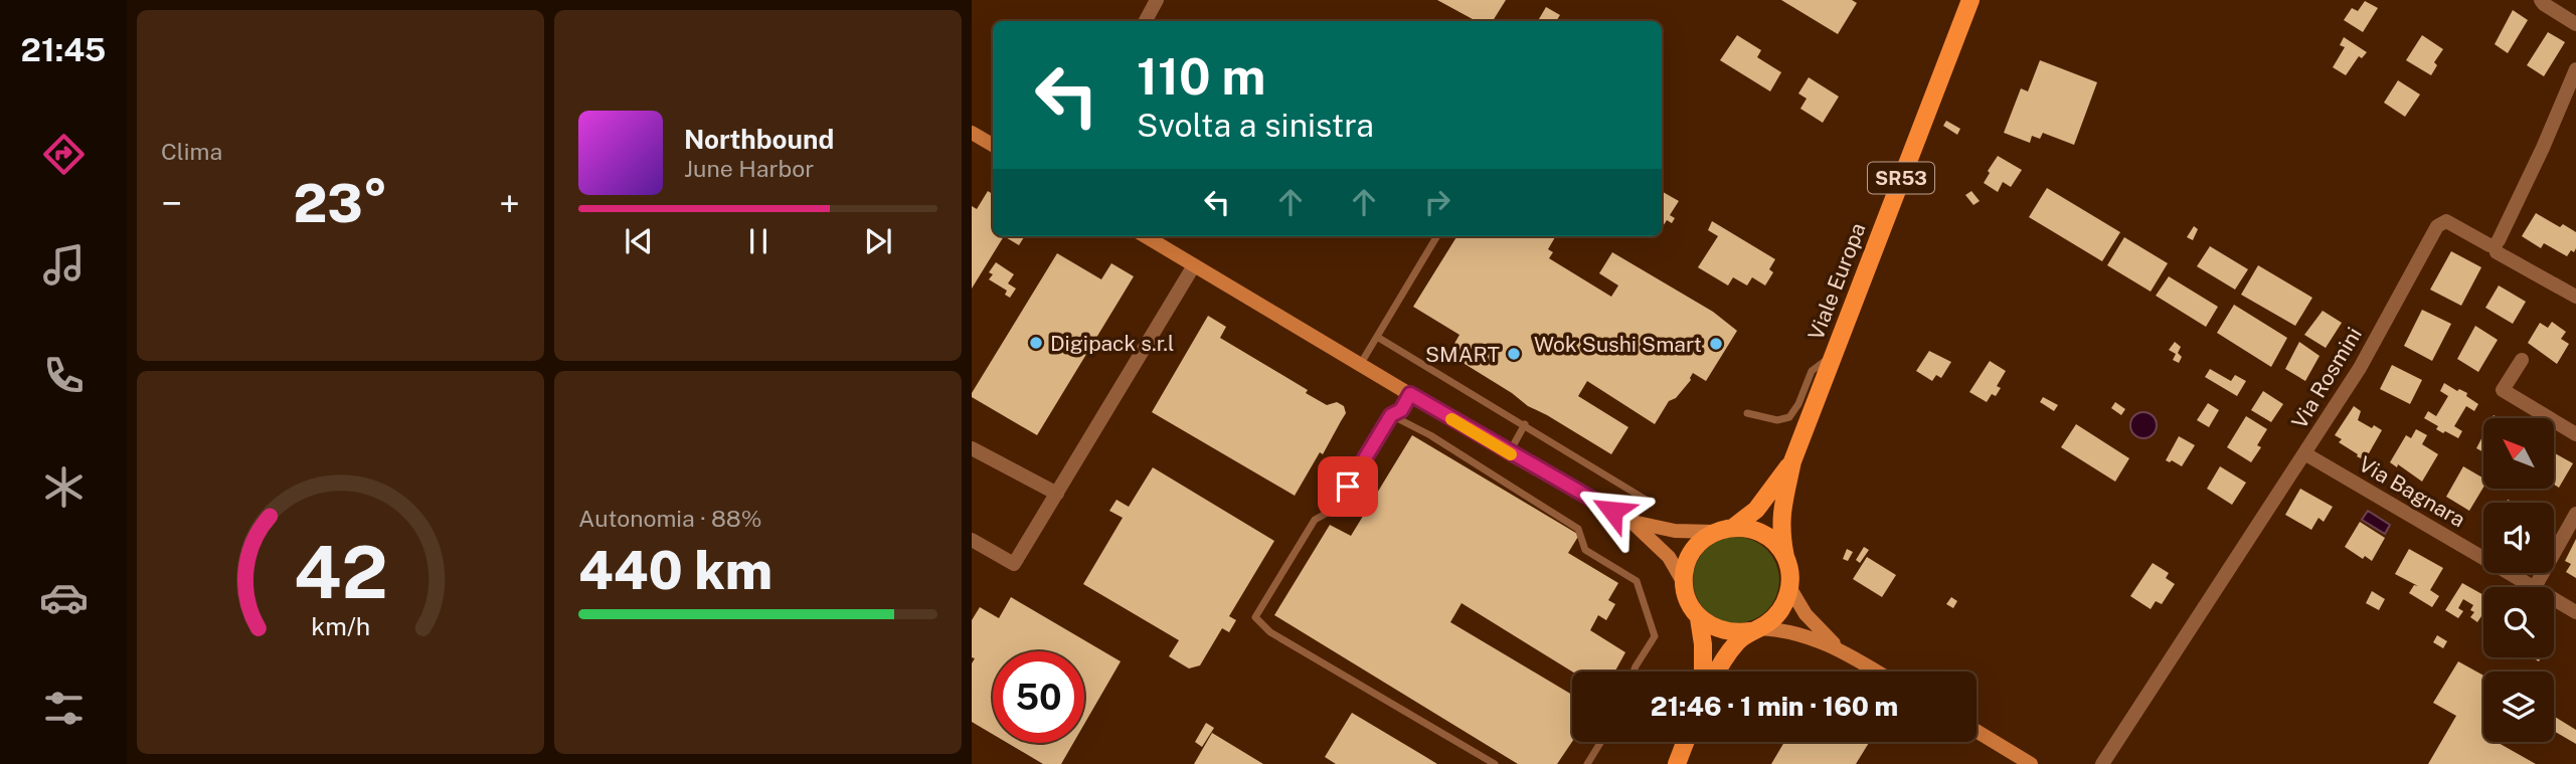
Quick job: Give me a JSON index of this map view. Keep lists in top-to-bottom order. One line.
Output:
{"streets":{"main road":["SR53","Viale Europa"],"street":["Via Rosmini","Via Bagnara"]},"crossings":[["Via Rosmini","Via Bagnara"]],"places":["Digipack s.r.l","Wok Sushi Smart","SMART"],"north":"top left","page":{"tabs":"21:45","tile":["Clima",["Autonomia · 88%","440 km"]],"turn":["110 m","Svolta a sinistra"],"song":["Northbound","June Harbor"],"heat":["−","23°","+"],"limit":"50","trip":"21:46 · 1 min · 160 m","gauge":["42","km/h"]}}
